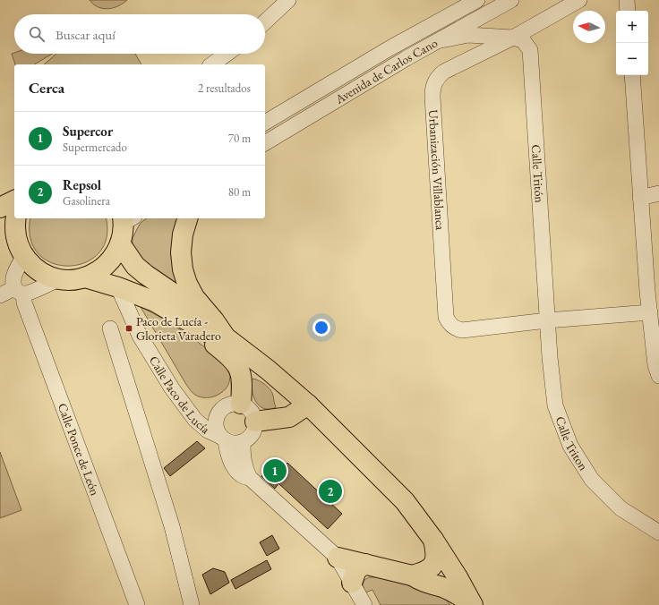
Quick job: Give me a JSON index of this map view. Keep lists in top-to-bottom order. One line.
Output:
{"streets":{"street":["Avenida de Carlos Cano","Urbanización Villablanca","Calle Tritón","Calle Paco de Lucía","Calle Triton","Calle Ponce de León"]},"crossings":[["Urbanización Villablanca","Calle Tritón"],["Urbanización Villablanca","Calle Triton"],["Calle Tritón","Calle Triton"]],"places":{"transit":["Paco de Lucía - Glorieta Varadero"]},"north":"left","page":{"map_buttons":["+","−"],"search":"Buscar aquí","heading":["Cerca","2 resultados"],"list":[{"mark":"1","name":"Supercor","note":"Supermercado","value":"70 m"},{"mark":"2","name":"Repsol","note":"Gasolinera","value":"80 m"}],"pins":["1","2"]}}
